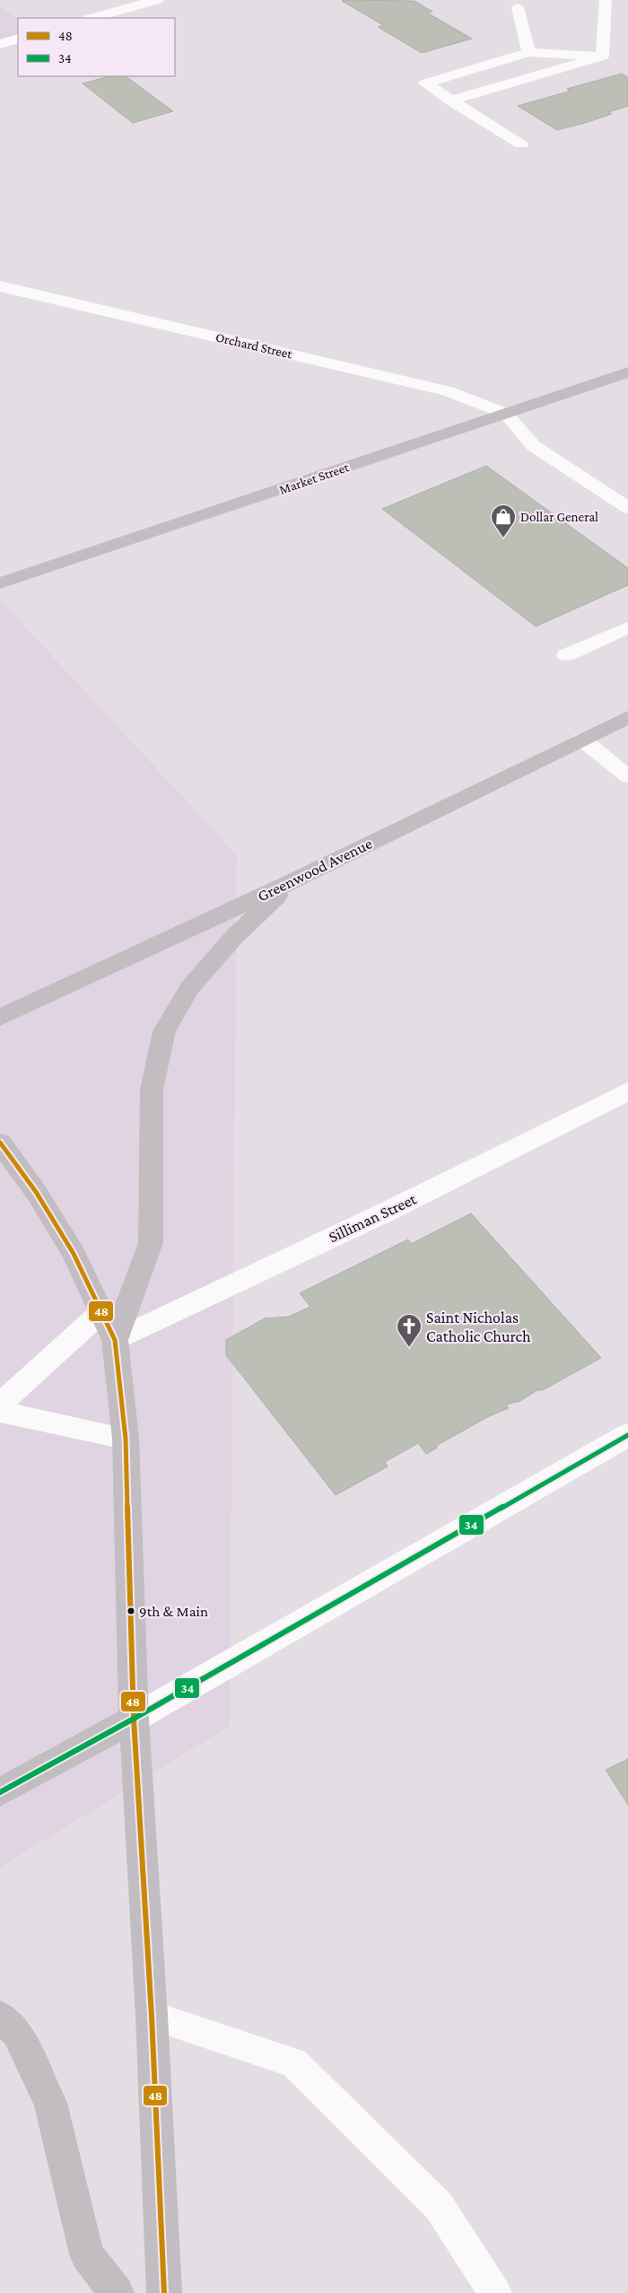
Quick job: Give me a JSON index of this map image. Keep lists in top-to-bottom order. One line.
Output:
{"streets":{"main road":["Market Street","Greenwood Avenue"],"street":["Orchard Street","Silliman Street"]},"crossings":[["Orchard Street","Market Street"]],"places":{"shop":["Dollar General"],"church":["Saint Nicholas Catholic Church"],"other":["9th & Main"]},"lines":["transit line 48","transit line 34"],"legend":["48","34"]}
